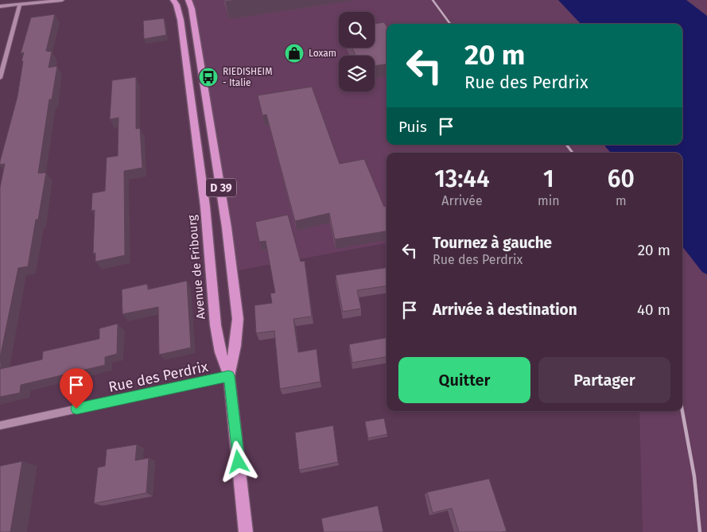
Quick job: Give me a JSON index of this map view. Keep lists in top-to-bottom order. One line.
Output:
{"streets":{"main road":["D 39","Avenue de Fribourg"],"street":["Rue des Perdrix"]},"crossings":[["D 39","Avenue de Fribourg"],["D 39","Rue des Perdrix"],["Avenue de Fribourg","Rue des Perdrix"]],"places":{"shop":["Loxam"],"bus stop":["RIEDISHEIM - Italie"]},"page":{"turn":["20 m","Rue des Perdrix"],"then":"Puis","eta":["13:44","Arrivée","1","min","60","m"],"list":[{"name":"Tournez à gauche","note":"Rue des Perdrix","value":"20 m"},{"name":"Arrivée à destination","value":"40 m"}],"buttons":["Quitter","Partager"]}}
